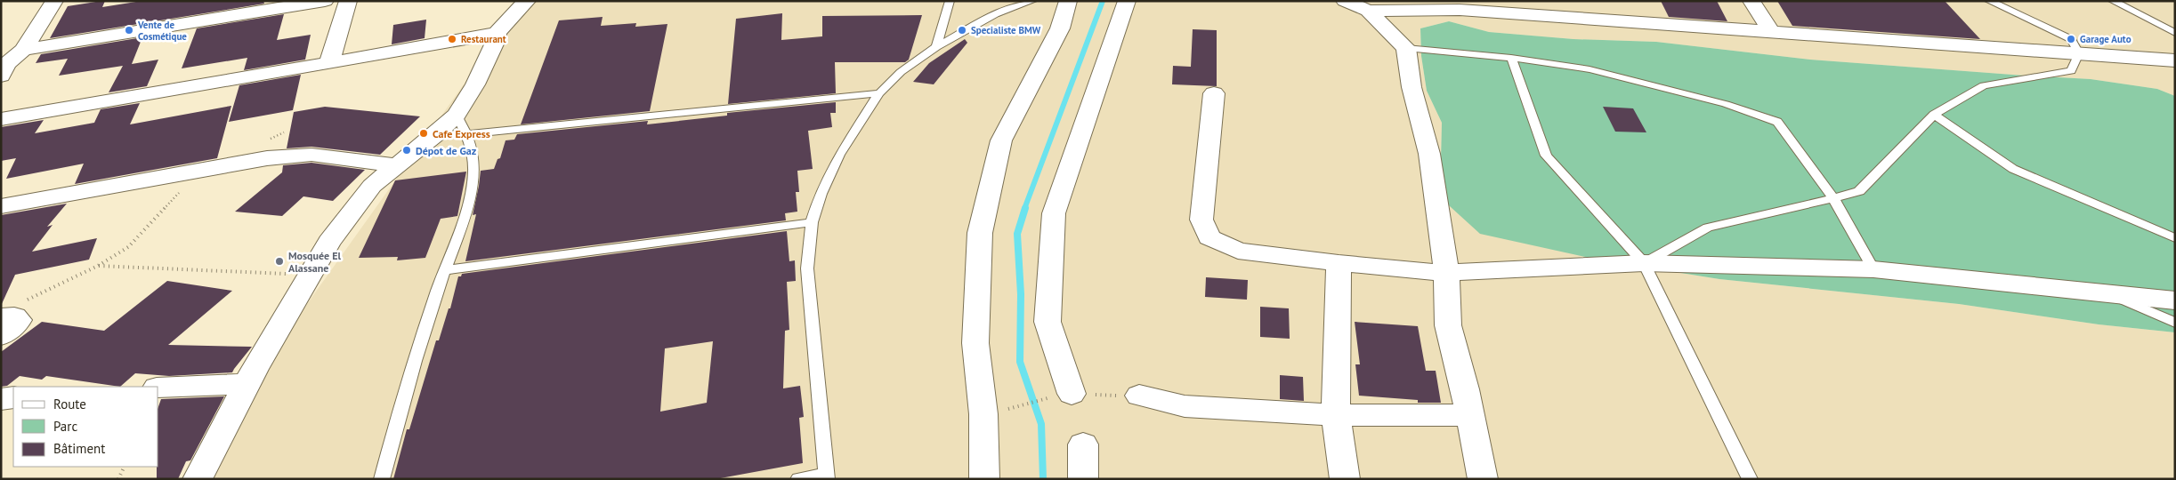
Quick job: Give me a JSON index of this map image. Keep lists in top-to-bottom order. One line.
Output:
{"places":["Vente de Cosmétique","Specialiste BMW","Restaurant","Garage Auto","Cafe Express","Dépot de Gaz","Mosquée El Alassane"],"legend":["Route","Parc","Bâtiment"]}
